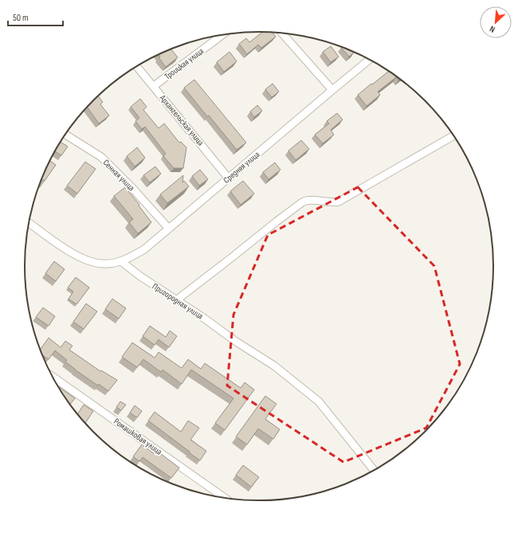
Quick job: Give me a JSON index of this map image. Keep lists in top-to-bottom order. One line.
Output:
{"streets":{"street":["Троицкая улица","Архангельская улица","Средняя улица","Сенная улица","Пригородная улица","Ромашковая улица"]},"crossings":[["Троицкая улица","Архангельская улица"],["Архангельская улица","Средняя улица"],["Средняя улица","Сенная улица"],["Средняя улица","Пригородная улица"]],"scale_bar":"50 m","north":"bottom left"}
